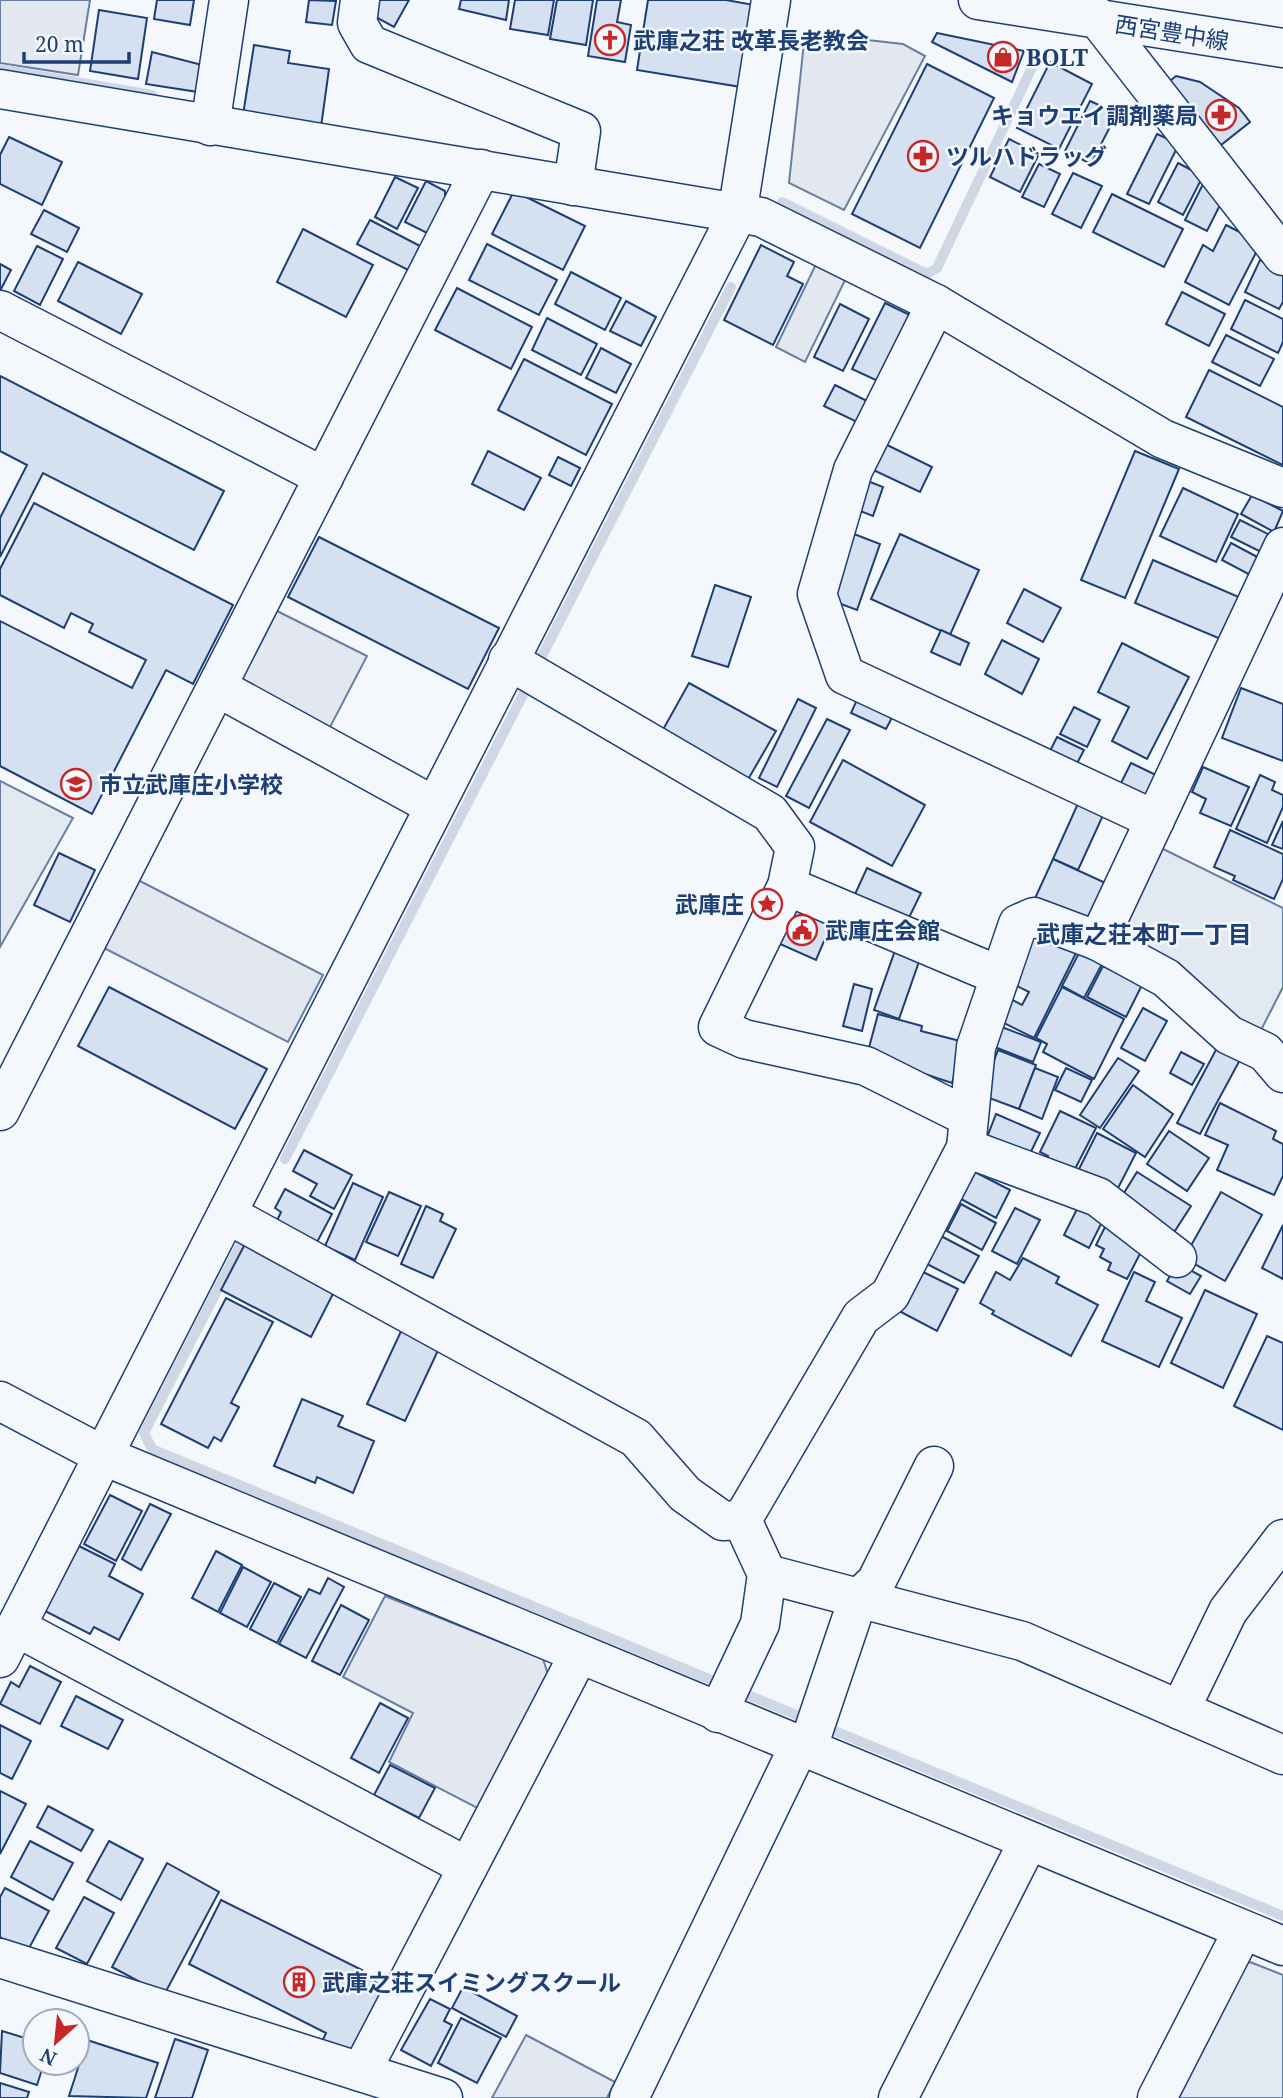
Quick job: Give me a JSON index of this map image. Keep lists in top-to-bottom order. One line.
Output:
{"streets":{"street":["西宮豊中線"]},"districts":["武庫之荘本町一丁目"],"places":{"church":["武庫之荘 改革長老教会"],"shop":["BOLT"],"pharmacy":["キョウエイ調剤薬局","ツルハドラッグ"],"school or university":["市立武庫庄小学校"],"place":["武庫庄"],"public building":["武庫庄会館"],"building":["武庫之荘スイミングスクール"]},"scale_bar":"20 m","north":"bottom left"}
